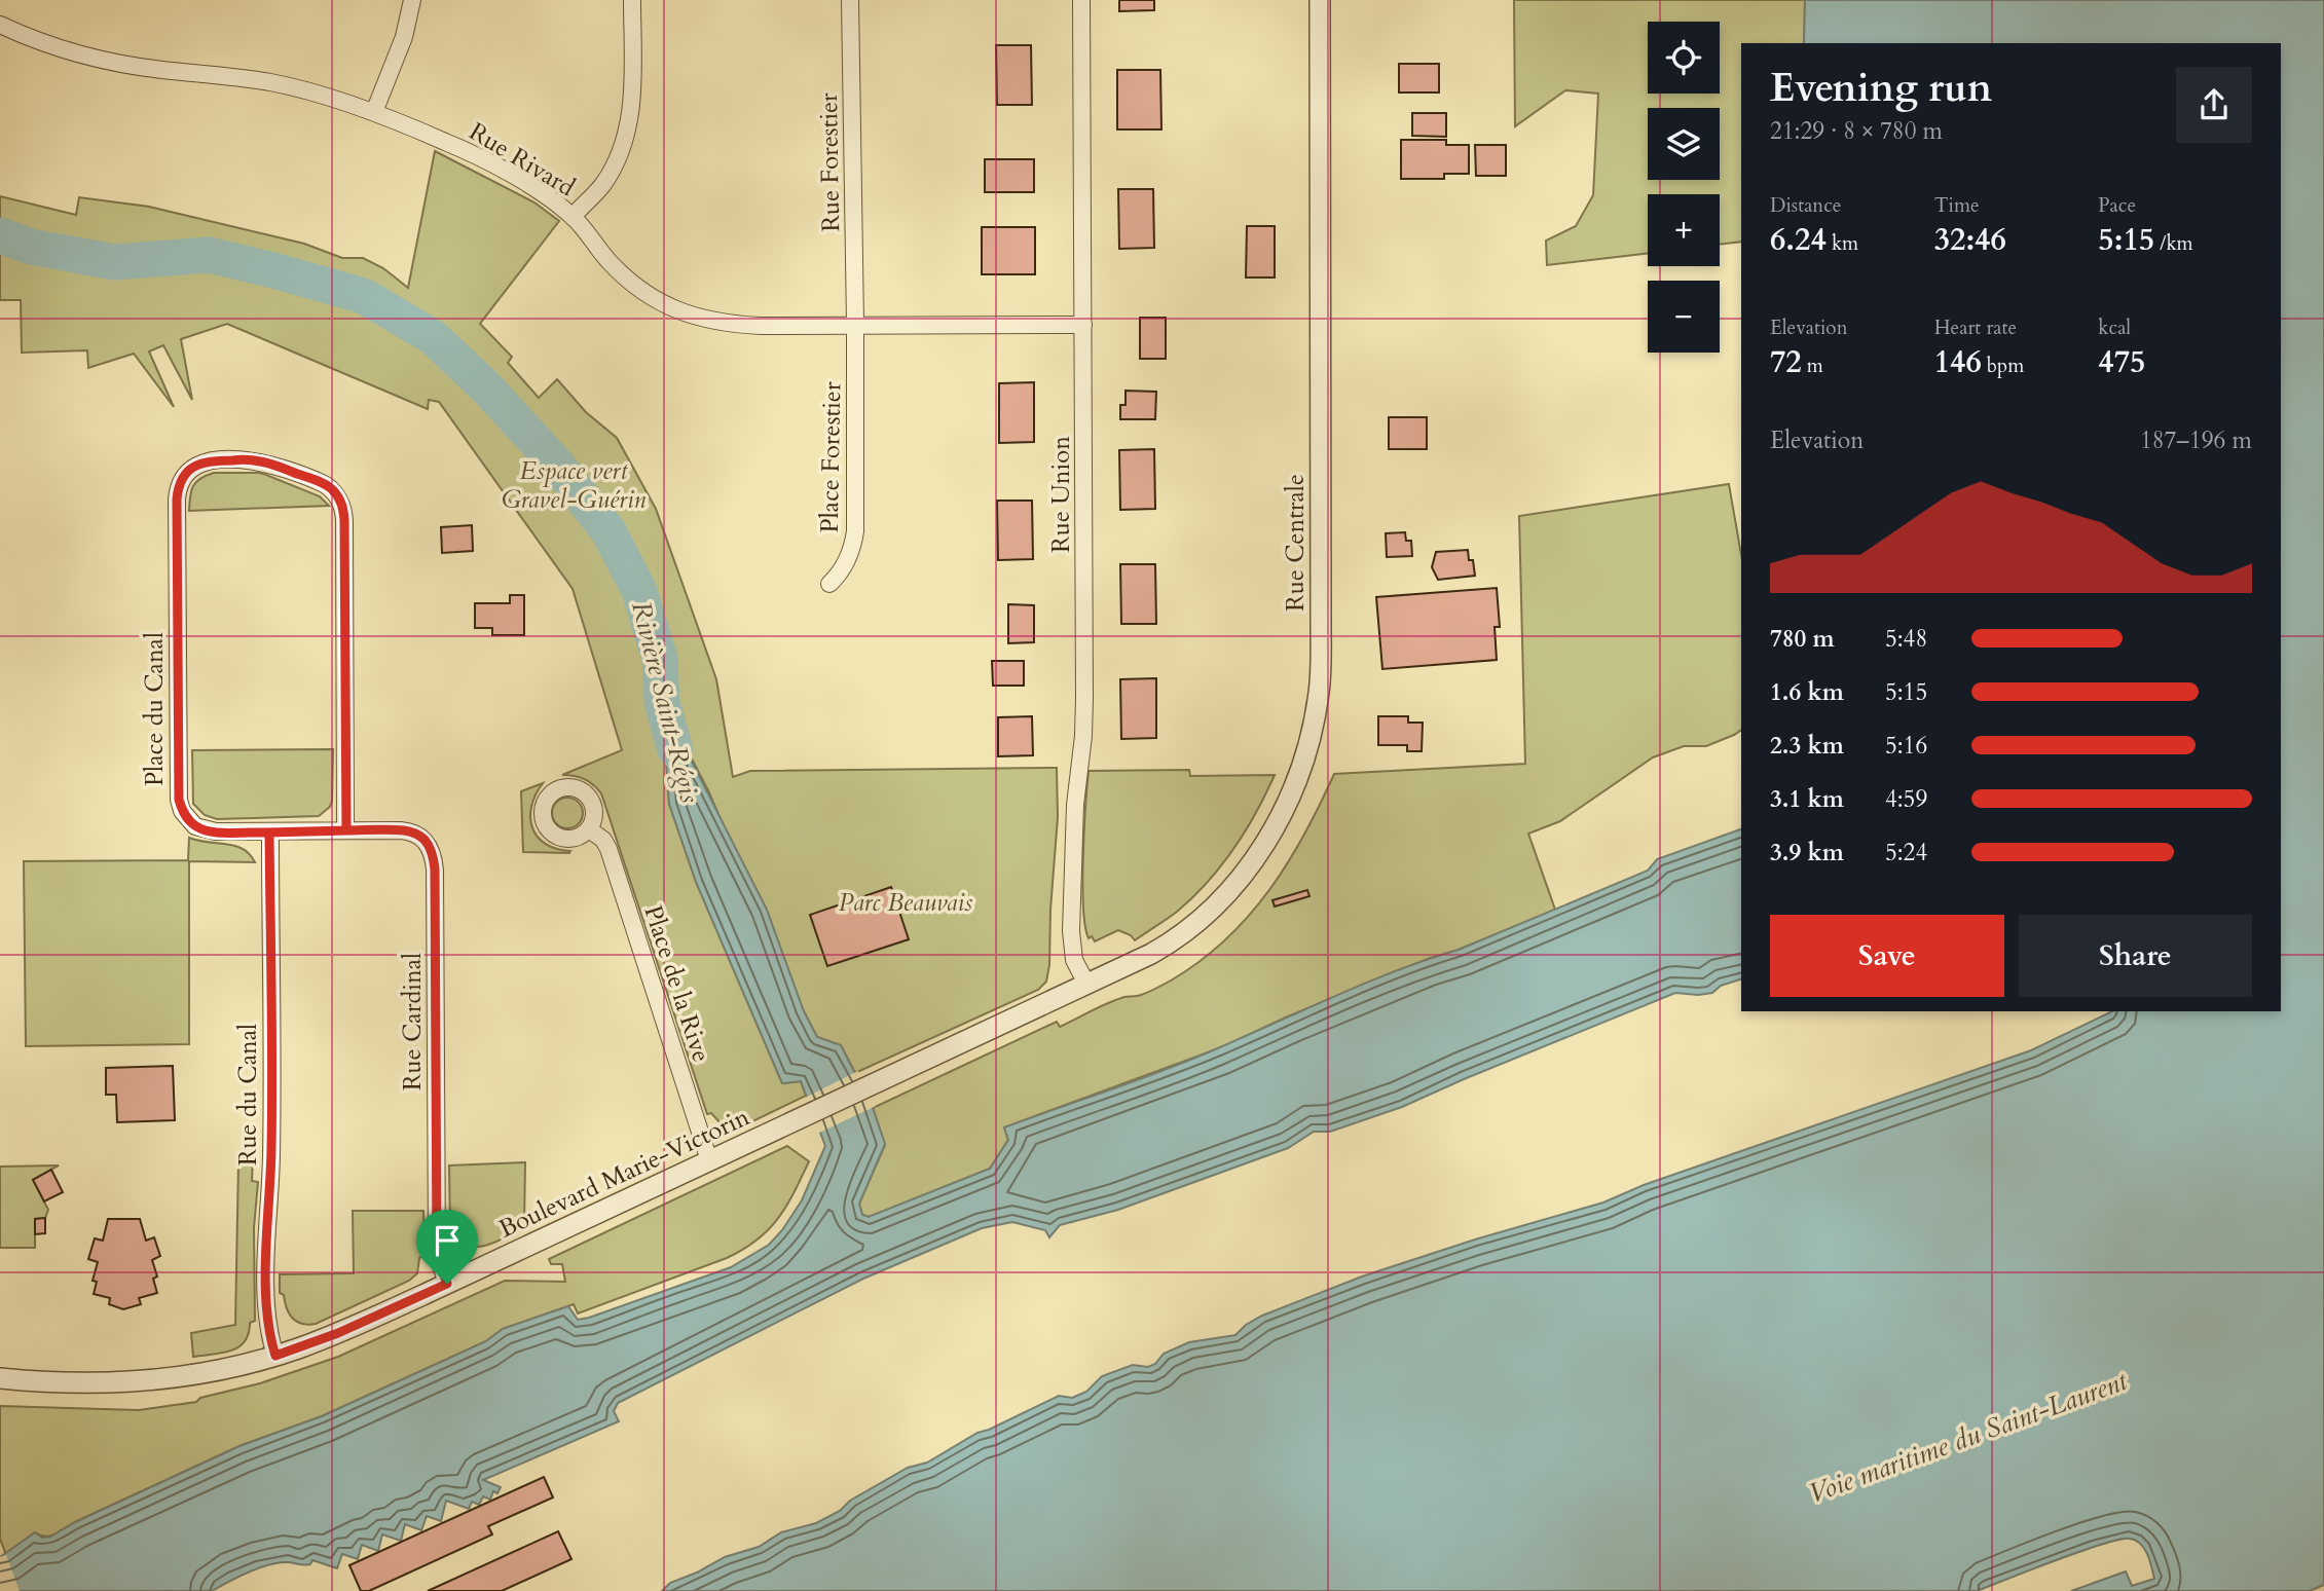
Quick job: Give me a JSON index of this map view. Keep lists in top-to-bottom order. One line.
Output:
{"streets":{"street":["Rue Rivard","Rue Forestier","Place Forestier","Rue Union","Rue Centrale","Place du Canal","Place de la Rive","Rue Cardinal","Rue du Canal","Boulevard Marie-Victorin"]},"crossings":[["Rue Rivard","Rue Forestier"],["Rue Rivard","Place Forestier"],["Rue Rivard","Rue Union"],["Rue Forestier","Place Forestier"],["Rue Union","Rue Centrale"],["Rue Union","Boulevard Marie-Victorin"],["Rue Centrale","Boulevard Marie-Victorin"],["Place du Canal","Rue Cardinal"],["Place du Canal","Rue du Canal"],["Place de la Rive","Boulevard Marie-Victorin"],["Rue Cardinal","Boulevard Marie-Victorin"],["Rue du Canal","Boulevard Marie-Victorin"]],"water":["Rivière Saint-Régis","Voie maritime du Saint-Laurent"],"parks":["Espace vert Gravel-Guérin","Parc Beauvais"],"page":{"map_buttons":["+","−"],"heading":["Evening run","21:29 · 8 × 780 m"],"stats":[["Distance","6.24 km"],["Time","32:46"],["Pace","5:15 /km"],["Elevation","72 m"],["Heart rate","146 bpm"],["kcal","475"]],"chart":["Elevation","187–196 m"],"list":[{"name":"780 m","note":"5:48"},{"name":"1.6 km","note":"5:15"},{"name":"2.3 km","note":"5:16"},{"name":"3.1 km","note":"4:59"},{"name":"3.9 km","note":"5:24"}],"buttons":["Save","Share"]}}
